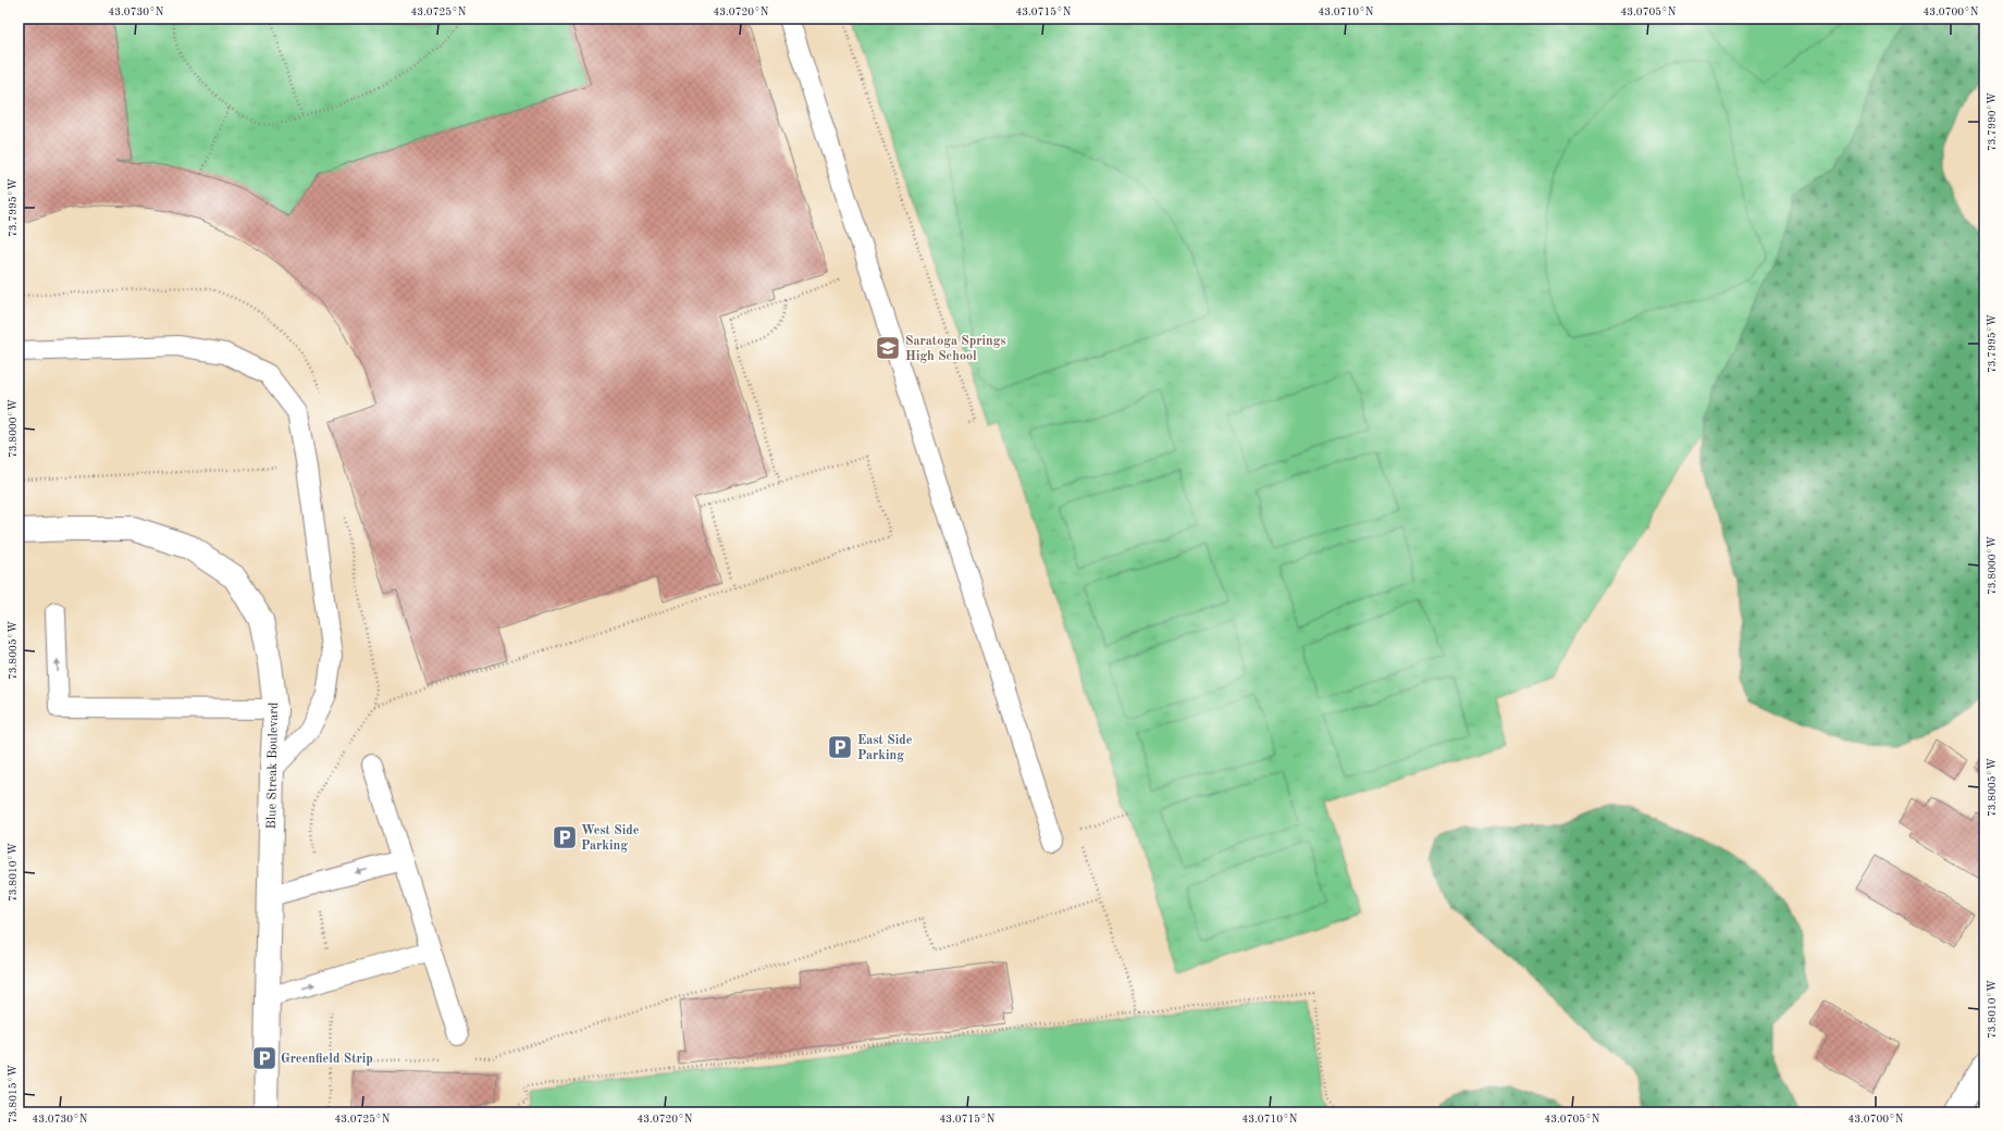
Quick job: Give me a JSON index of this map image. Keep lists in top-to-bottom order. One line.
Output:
{"streets":{"street":["Blue Streak Boulevard"]},"places":{"school or university":["Saratoga Springs High School"],"parking":["East Side Parking","West Side Parking","Greenfield Strip"]},"coordinates":["43.0730°N","43.0725°N","43.0720°N","43.0715°N","43.0710°N","43.0705°N","43.0700°N","73.7990°W","73.7995°W","73.8000°W","73.8005°W","73.8010°W","73.8015°W"]}
